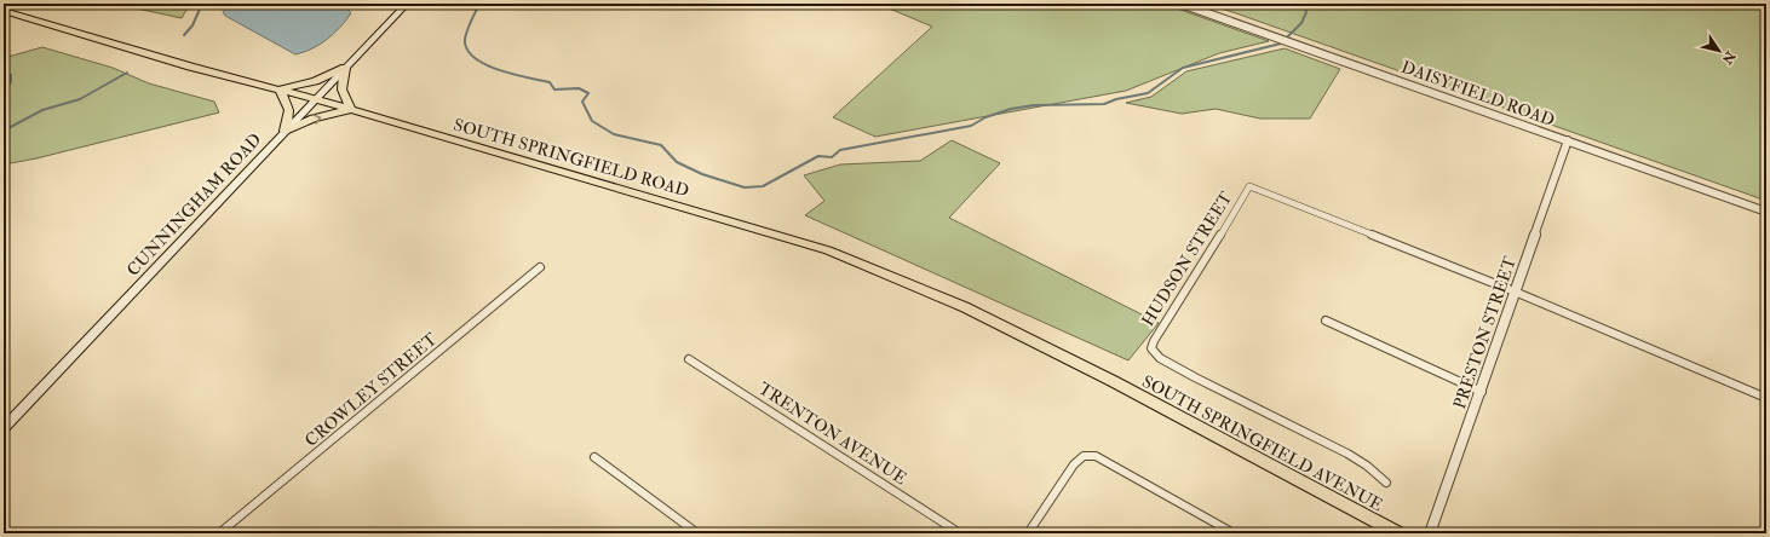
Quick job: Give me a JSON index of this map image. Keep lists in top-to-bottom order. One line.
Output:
{"streets":{"main road":["SOUTH SPRINGFIELD ROAD","CUNNINGHAM ROAD","SOUTH SPRINGFIELD AVENUE"],"street":["DAISYFIELD ROAD","HUDSON STREET","PRESTON STREET","CROWLEY STREET","TRENTON AVENUE"]},"crossings":[["DAISYFIELD ROAD","PRESTON STREET"],["SOUTH SPRINGFIELD ROAD","CUNNINGHAM ROAD"],["SOUTH SPRINGFIELD ROAD","SOUTH SPRINGFIELD AVENUE"],["HUDSON STREET","PRESTON STREET"]],"north":"bottom right"}
